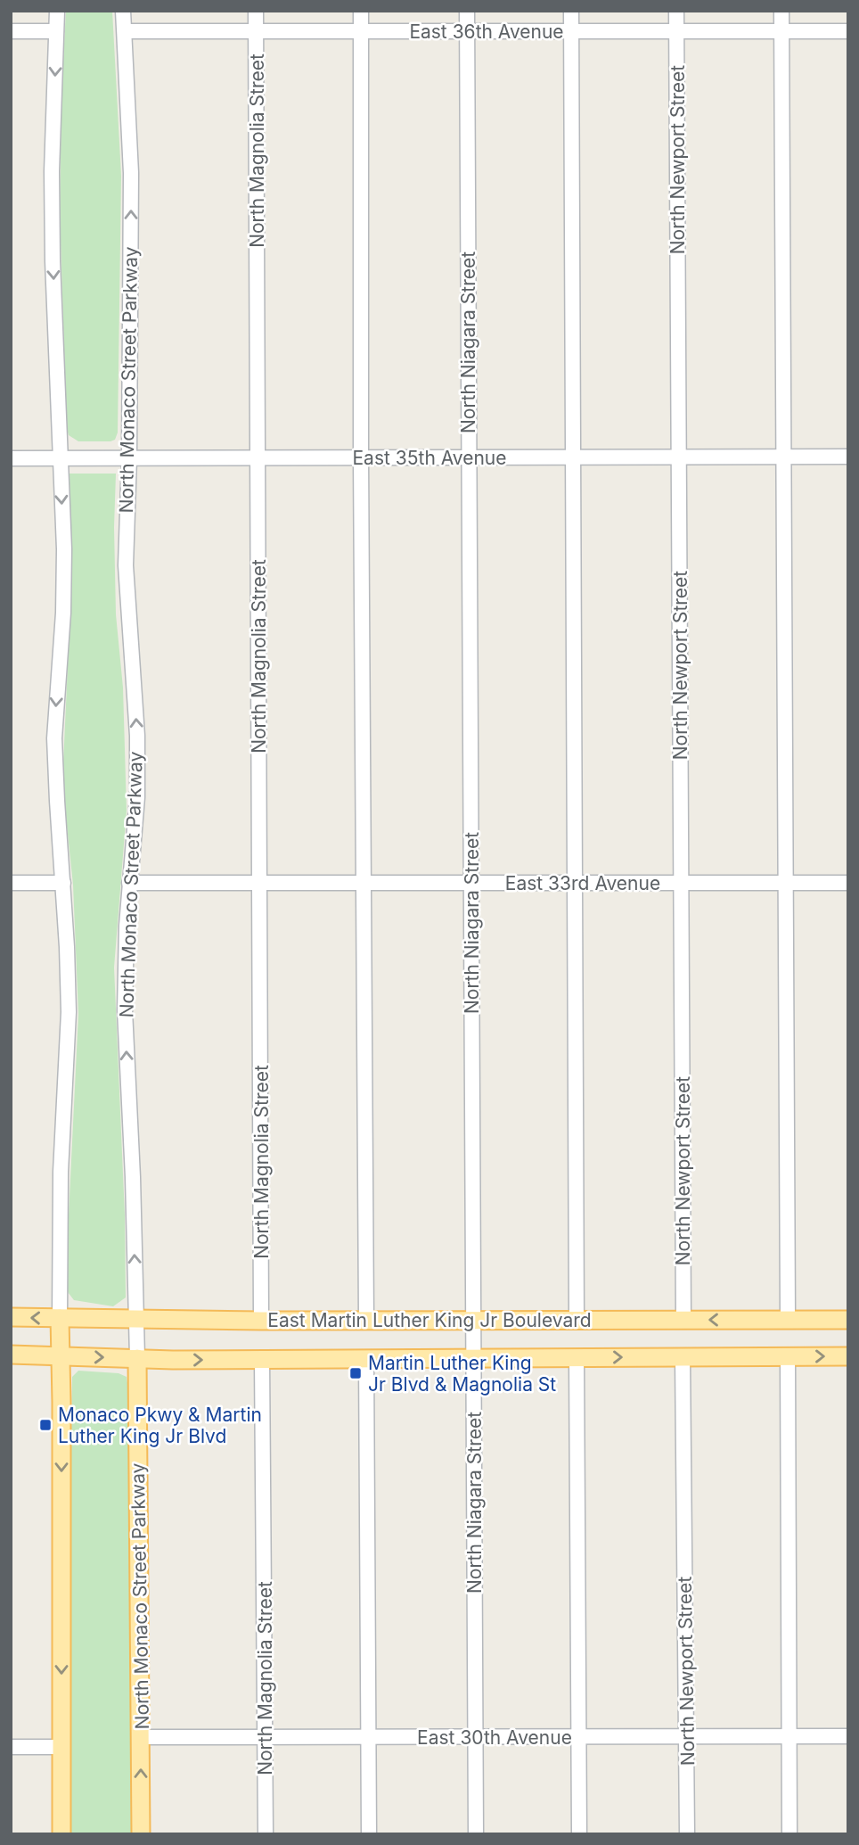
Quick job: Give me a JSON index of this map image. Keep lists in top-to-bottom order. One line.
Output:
{"streets":{"main road":["North Monaco Street Parkway","East Martin Luther King Jr Boulevard"],"street":["East 36th Avenue","North Magnolia Street","North Newport Street","North Niagara Street","East 35th Avenue","East 33rd Avenue","East 30th Avenue"]},"crossings":[["East 36th Avenue","North Magnolia Street"],["East 36th Avenue","North Newport Street"],["East 36th Avenue","North Niagara Street"],["East 36th Avenue","North Monaco Street Parkway"],["North Magnolia Street","East 35th Avenue"],["North Magnolia Street","East 33rd Avenue"],["North Magnolia Street","East Martin Luther King Jr Boulevard"],["North Magnolia Street","East 30th Avenue"],["North Newport Street","East 35th Avenue"],["North Newport Street","East 33rd Avenue"],["North Newport Street","East Martin Luther King Jr Boulevard"],["North Newport Street","East 30th Avenue"],["North Niagara Street","East 35th Avenue"],["North Niagara Street","East 33rd Avenue"],["North Niagara Street","East Martin Luther King Jr Boulevard"],["North Niagara Street","East 30th Avenue"],["North Monaco Street Parkway","East 35th Avenue"],["North Monaco Street Parkway","East 33rd Avenue"],["North Monaco Street Parkway","East Martin Luther King Jr Boulevard"],["North Monaco Street Parkway","East 30th Avenue"]],"places":{"transit":["Martin Luther King Jr Blvd & Magnolia St","Monaco Pkwy & Martin Luther King Jr Blvd"]}}
